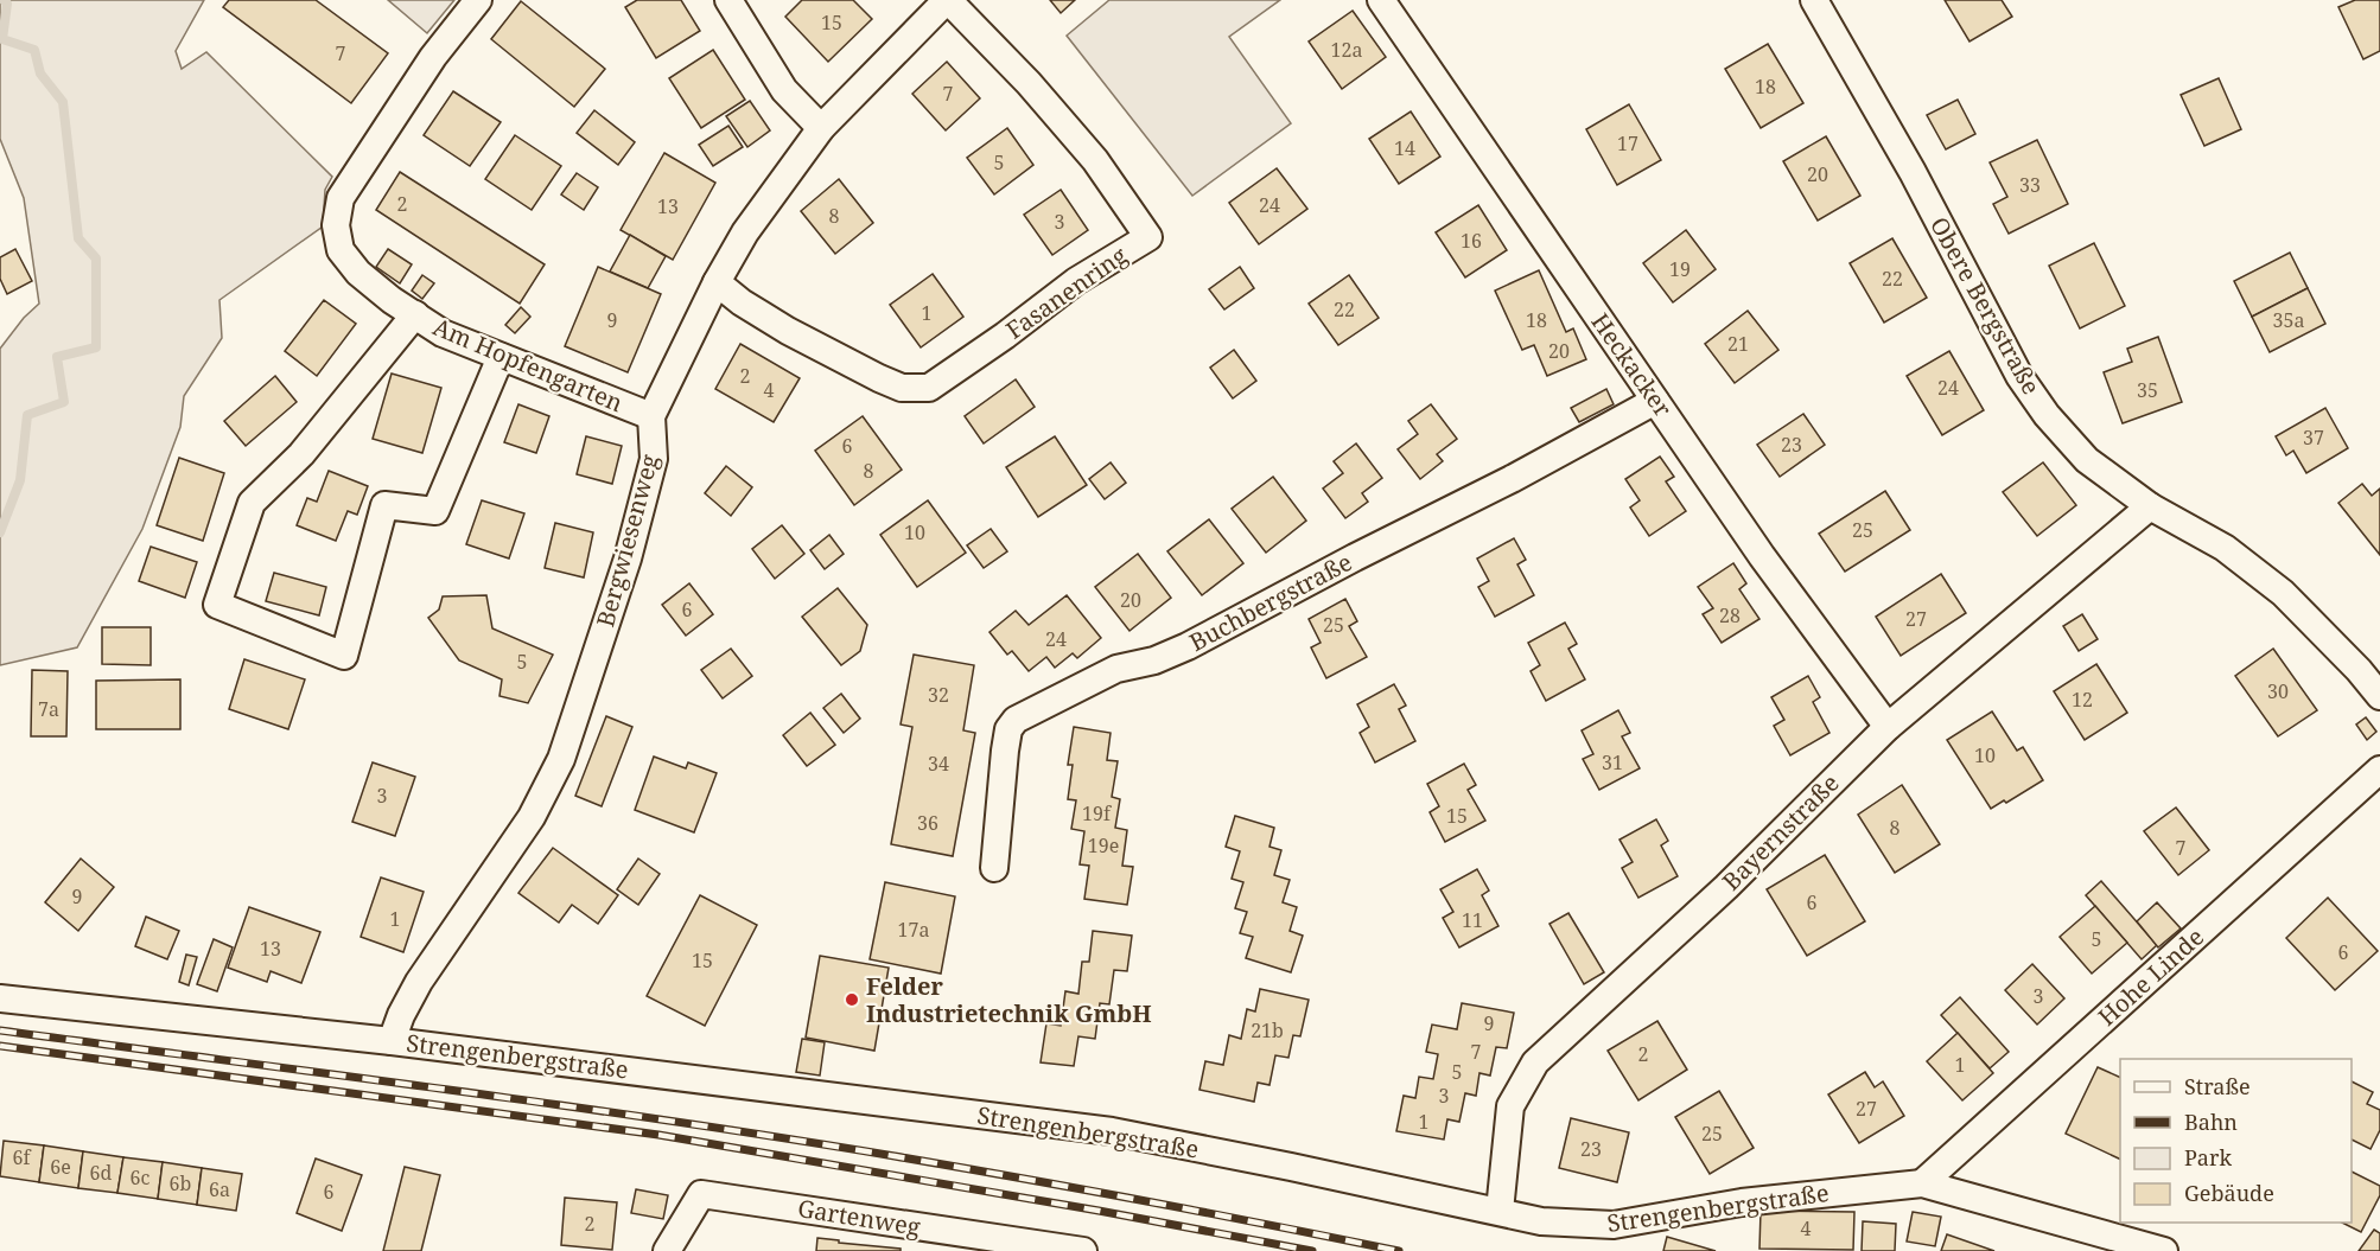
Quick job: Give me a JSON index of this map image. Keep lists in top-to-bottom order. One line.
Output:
{"streets":{"street":["Fasanenring","Obere Bergstraße","Am Hopfengarten","Heckacker","Bergwiesenweg","Buchbergstraße","Bayernstraße","Hohe Linde","Strengenbergstraße","Gartenweg"]},"crossings":[["Fasanenring","Bergwiesenweg"],["Obere Bergstraße","Bayernstraße"],["Am Hopfengarten","Bergwiesenweg"],["Heckacker","Buchbergstraße"],["Heckacker","Bayernstraße"],["Bergwiesenweg","Strengenbergstraße"],["Bayernstraße","Strengenbergstraße"],["Hohe Linde","Strengenbergstraße"]],"places":["Felder Industrietechnik GmbH"],"house_numbers":["15","12a","7","18","7","17","14","5","20","33","2","24","13","8","3","16","19","22","22","1","9","18","35a","21","20","2","24","4","35","37","23","6","8","25","10","20","6","28","27","25","24","5","30","32","12","7a","10","31","34","3","19f","15","36","8","19e","7","9","6","1","11","17a","5","13","6","15","3","9","21b","7","2","1","5","3","27","1","25","23","6f","6e","6d","6c","6b","6a","6","2","4"],"legend":["Straße","Bahn","Park","Gebäude"]}
